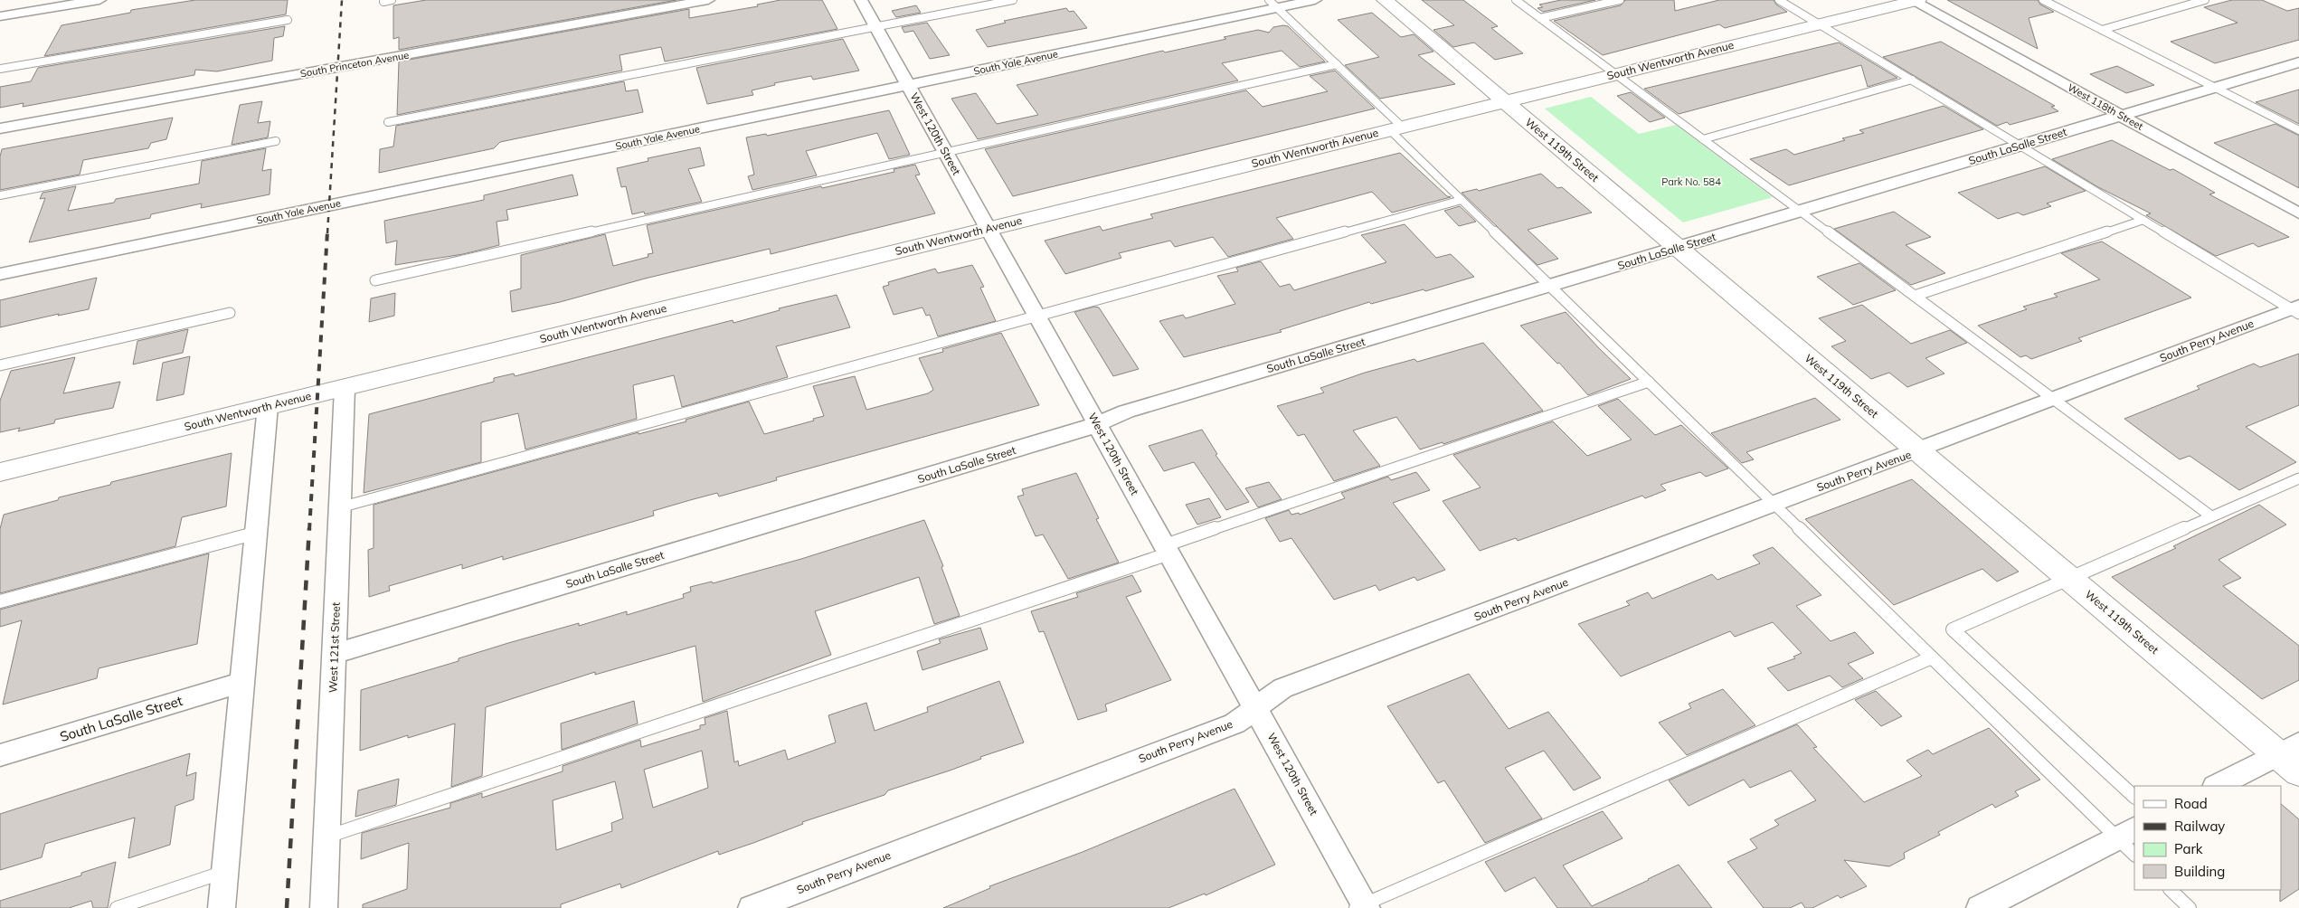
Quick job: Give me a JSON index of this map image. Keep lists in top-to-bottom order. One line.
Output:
{"streets":{"street":["South Wentworth Avenue","South Yale Avenue","South Princeton Avenue","West 118th Street","West 120th Street","South LaSalle Street","West 119th Street","South Perry Avenue","West 121st Street"]},"crossings":[["South Wentworth Avenue","West 118th Street"],["South Wentworth Avenue","West 120th Street"],["South Wentworth Avenue","West 119th Street"],["South Wentworth Avenue","West 121st Street"],["South Yale Avenue","West 120th Street"],["West 118th Street","South LaSalle Street"],["West 120th Street","South LaSalle Street"],["West 120th Street","South Perry Avenue"],["South LaSalle Street","West 119th Street"],["South LaSalle Street","West 121st Street"],["West 119th Street","South Perry Avenue"]],"parks":["Park No. 584"],"legend":["Road","Railway","Park","Building"]}
